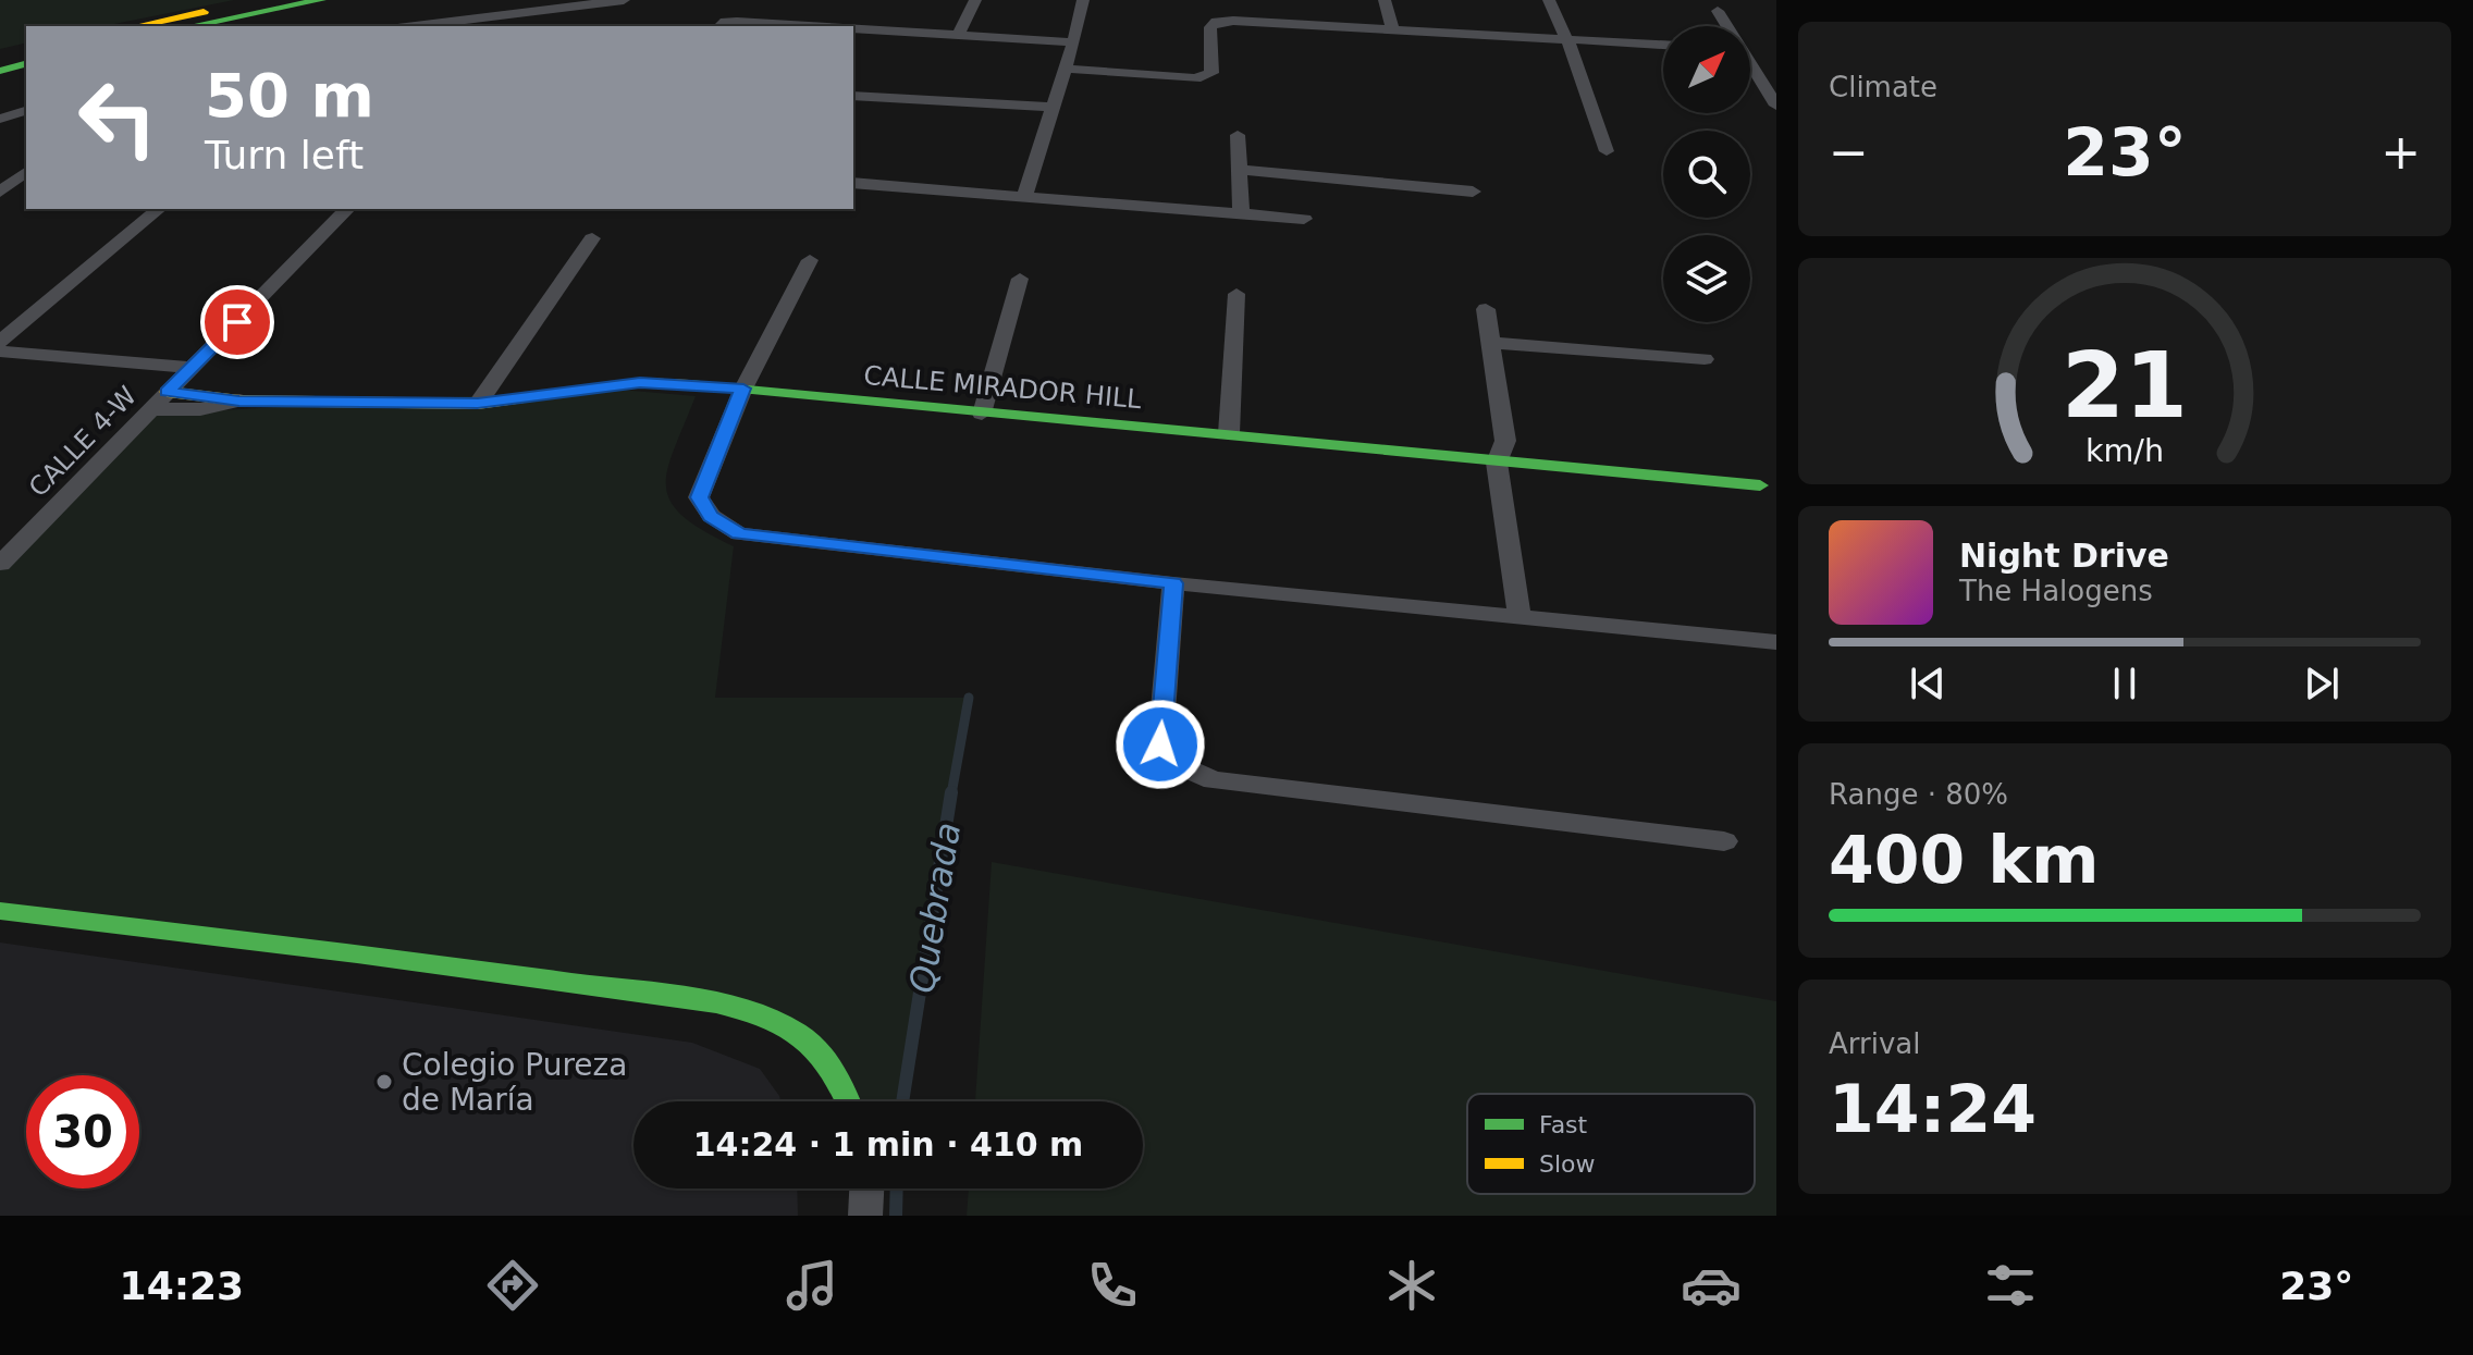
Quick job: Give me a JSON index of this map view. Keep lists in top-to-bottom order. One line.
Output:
{"streets":{"street":["CALLE MIRADOR HILL","CALLE 4-W"]},"crossings":[["CALLE MIRADOR HILL","CALLE 4-W"]],"water":["Quebrada"],"places":["Colegio Pureza de María"],"legend":["Fast","Slow"],"north":"top right","page":{"tile":["Climate",["Range · 80%","400 km"],["Arrival","14:24"]],"turn":["50 m","Turn left"],"heat":["−","23°","+"],"song":["Night Drive","The Halogens"],"limit":"30","trip":"14:24 · 1 min · 410 m","tabs":["14:23","23°"],"gauge":["21","km/h"]}}
